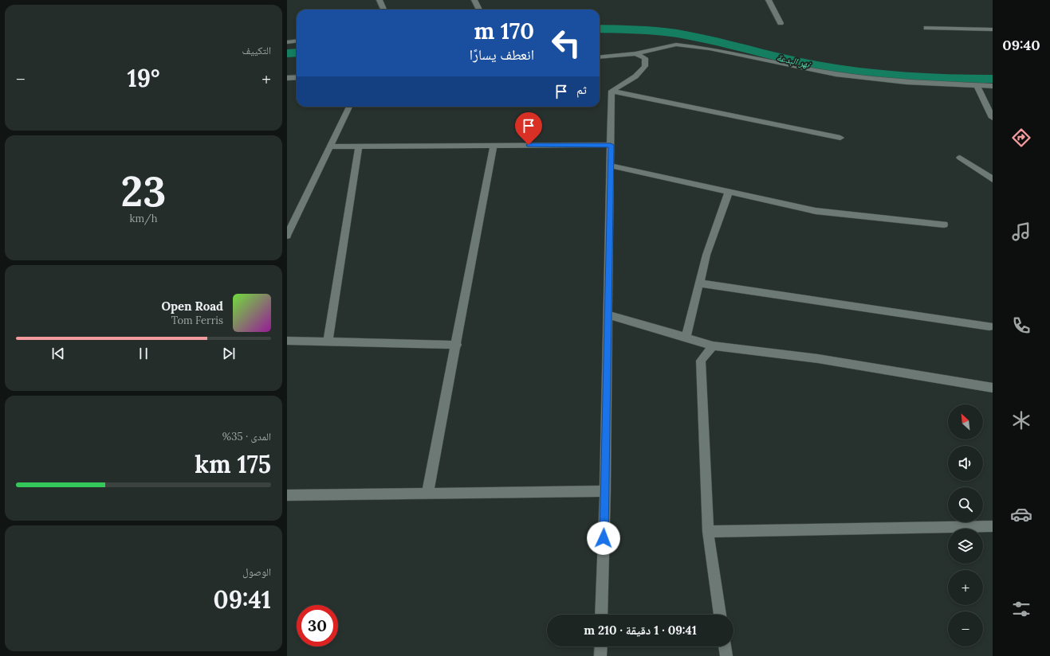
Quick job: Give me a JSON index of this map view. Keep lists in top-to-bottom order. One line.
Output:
{"water":["نهر البدعة"],"north":"top left","page":{"tabs":"09:40","tile":["التكييف",["23","km/h"],["المدى · 35%","175 km"],["الوصول","09:41"]],"turn":["170 m","انعطف يسارًا"],"heat":["−","19°","+"],"then":"ثم","song":["Open Road","Tom Ferris"],"map_buttons":["+","−"],"limit":"30","trip":"09:41 · 1 دقيقة · 210 m"}}
